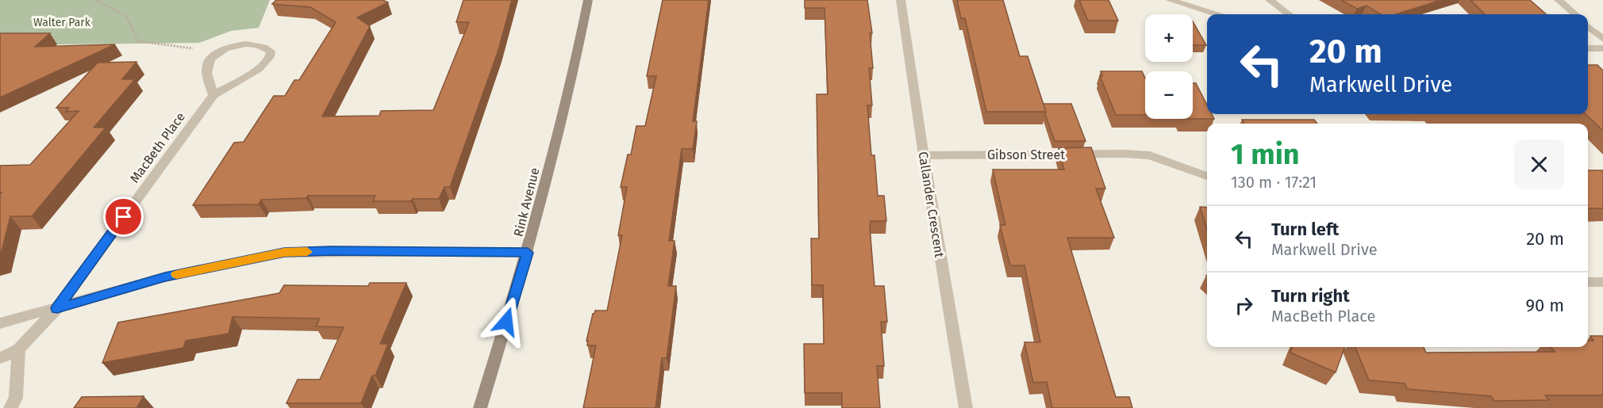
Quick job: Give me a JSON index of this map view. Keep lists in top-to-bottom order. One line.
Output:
{"streets":{"street":["MacBeth Place","Gibson Street","Rink Avenue","Callander Crescent"]},"crossings":[["Gibson Street","Callander Crescent"]],"parks":["Walter Park"],"page":{"map_buttons":["+","−"],"turn":["20 m","Markwell Drive"],"heading":["1 min","130 m · 17:21"],"list":[{"name":"Turn left","note":"Markwell Drive","value":"20 m"},{"name":"Turn right","note":"MacBeth Place","value":"90 m"}]}}
